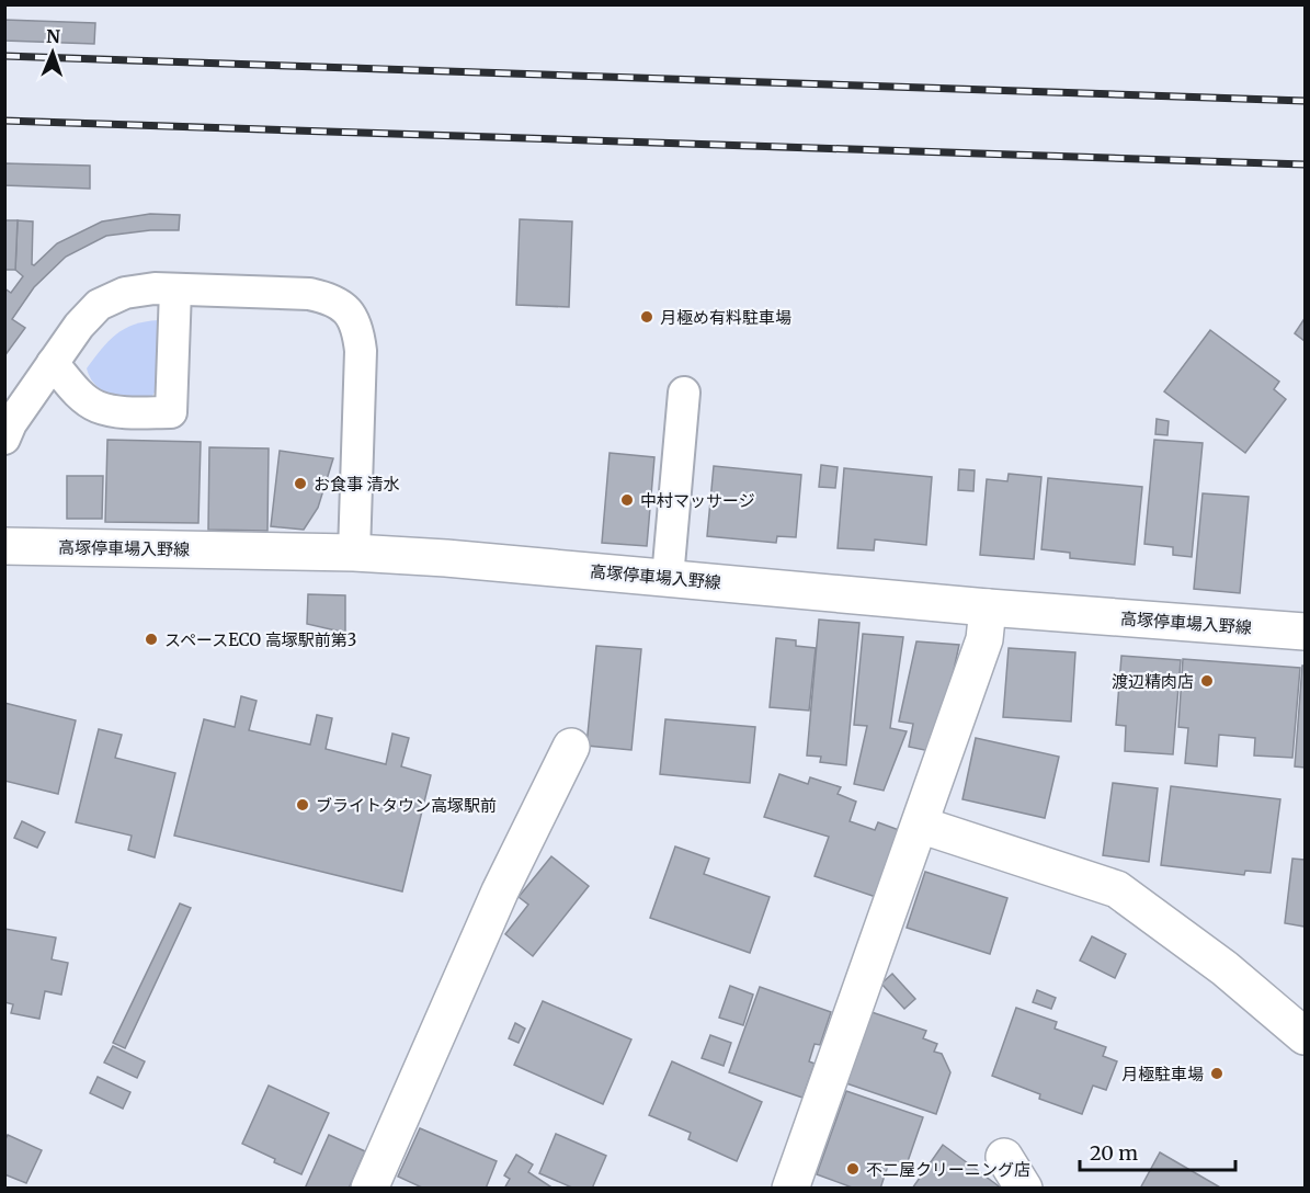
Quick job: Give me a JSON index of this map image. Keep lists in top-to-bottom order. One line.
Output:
{"streets":{"street":["高塚停車場入野線"]},"places":["月極め有料駐車場","お食事 清水","中村マッサージ","スペースECO 高塚駅前第3","渡辺精肉店","ブライトタウン高塚駅前","月極駐車場","不二屋クリーニング店"],"scale_bar":"20 m","north":"top"}
